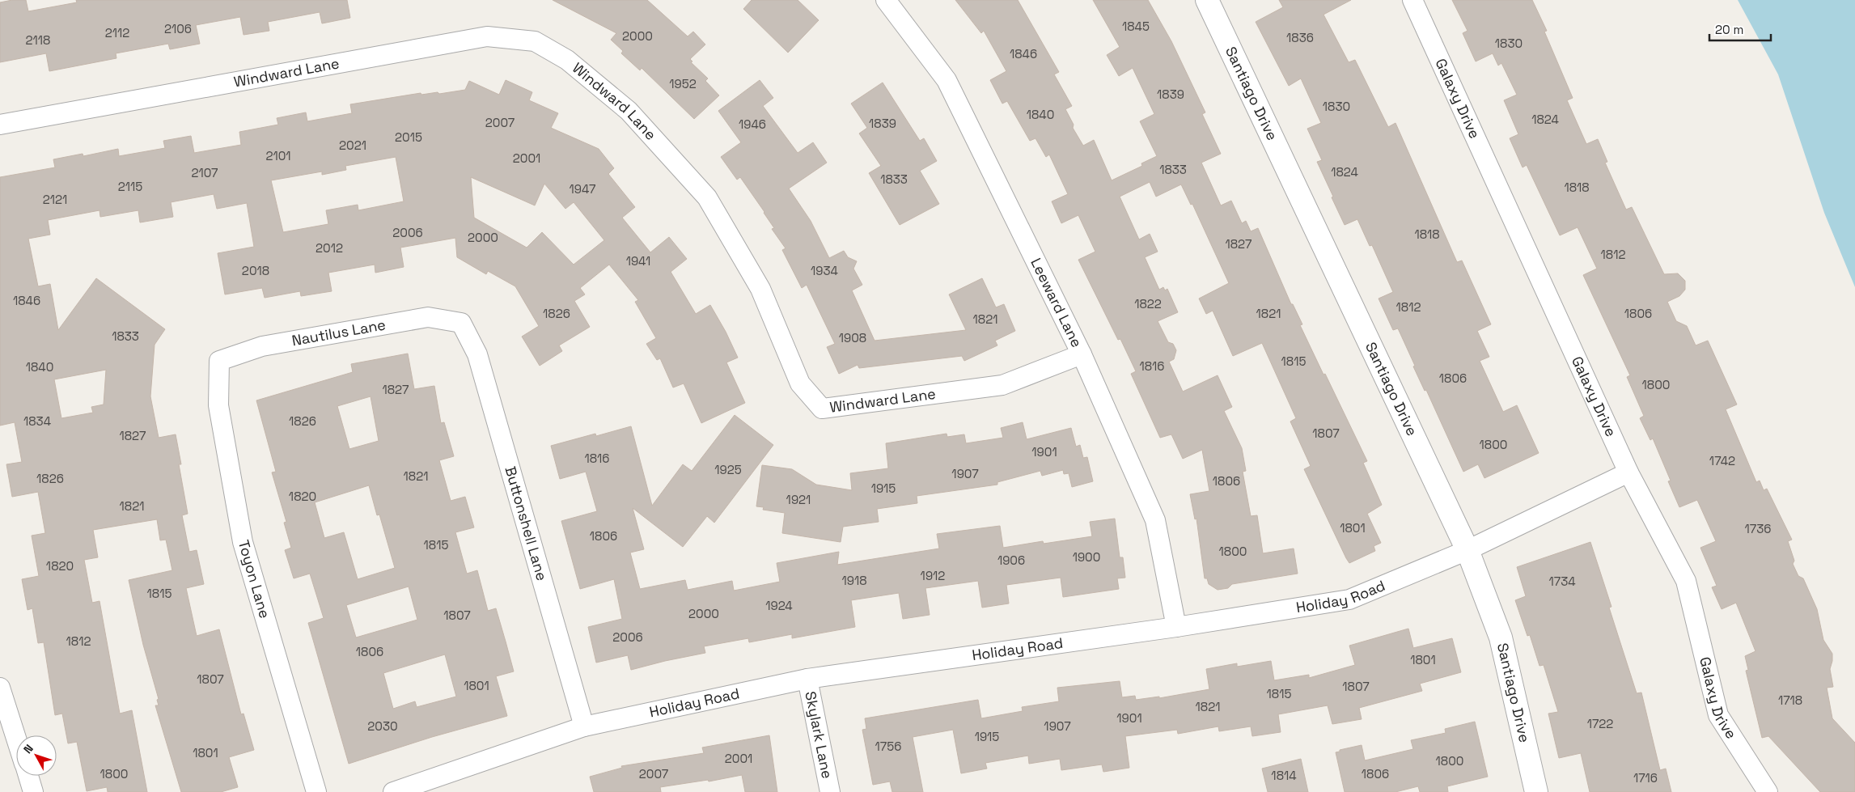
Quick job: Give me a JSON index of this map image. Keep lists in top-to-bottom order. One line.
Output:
{"streets":{"street":["Windward Lane","Santiago Drive","Galaxy Drive","Leeward Lane","Nautilus Lane","Buttonshell Lane","Toyon Lane","Holiday Road","Skylark Lane"]},"crossings":[["Windward Lane","Leeward Lane"],["Santiago Drive","Holiday Road"],["Galaxy Drive","Holiday Road"],["Leeward Lane","Holiday Road"],["Nautilus Lane","Buttonshell Lane"],["Nautilus Lane","Toyon Lane"],["Buttonshell Lane","Holiday Road"],["Holiday Road","Skylark Lane"]],"house_numbers":["1845","2106","2112","2000","1836","2118","1830","1846","1952","1839","1830","1840","1824","2007","1839","1946","2015","2021","2101","2001","1833","1824","2107","1833","2115","1818","1947","2121","2006","1818","2000","1827","2012","1812","1941","2018","1934","1846","1822","1812","1826","1821","1806","1821","1833","1908","1815","1816","1840","1806","1800","1827","1834","1826","1807","1827","1800","1901","1816","1742","1925","1907","1821","1826","1806","1915","1820","1921","1821","1801","1736","1806","1815","1800","1900","1906","1820","1912","1918","1734","1815","1924","2000","1807","2006","1812","1806","1801","1807","1801","1807","1815","1718","1821","1901","1722","2030","1907","1915","1756","1801","2001","1800","1800","2007","1806","1814","1716"],"scale_bar":"20 m","north":"top left"}
